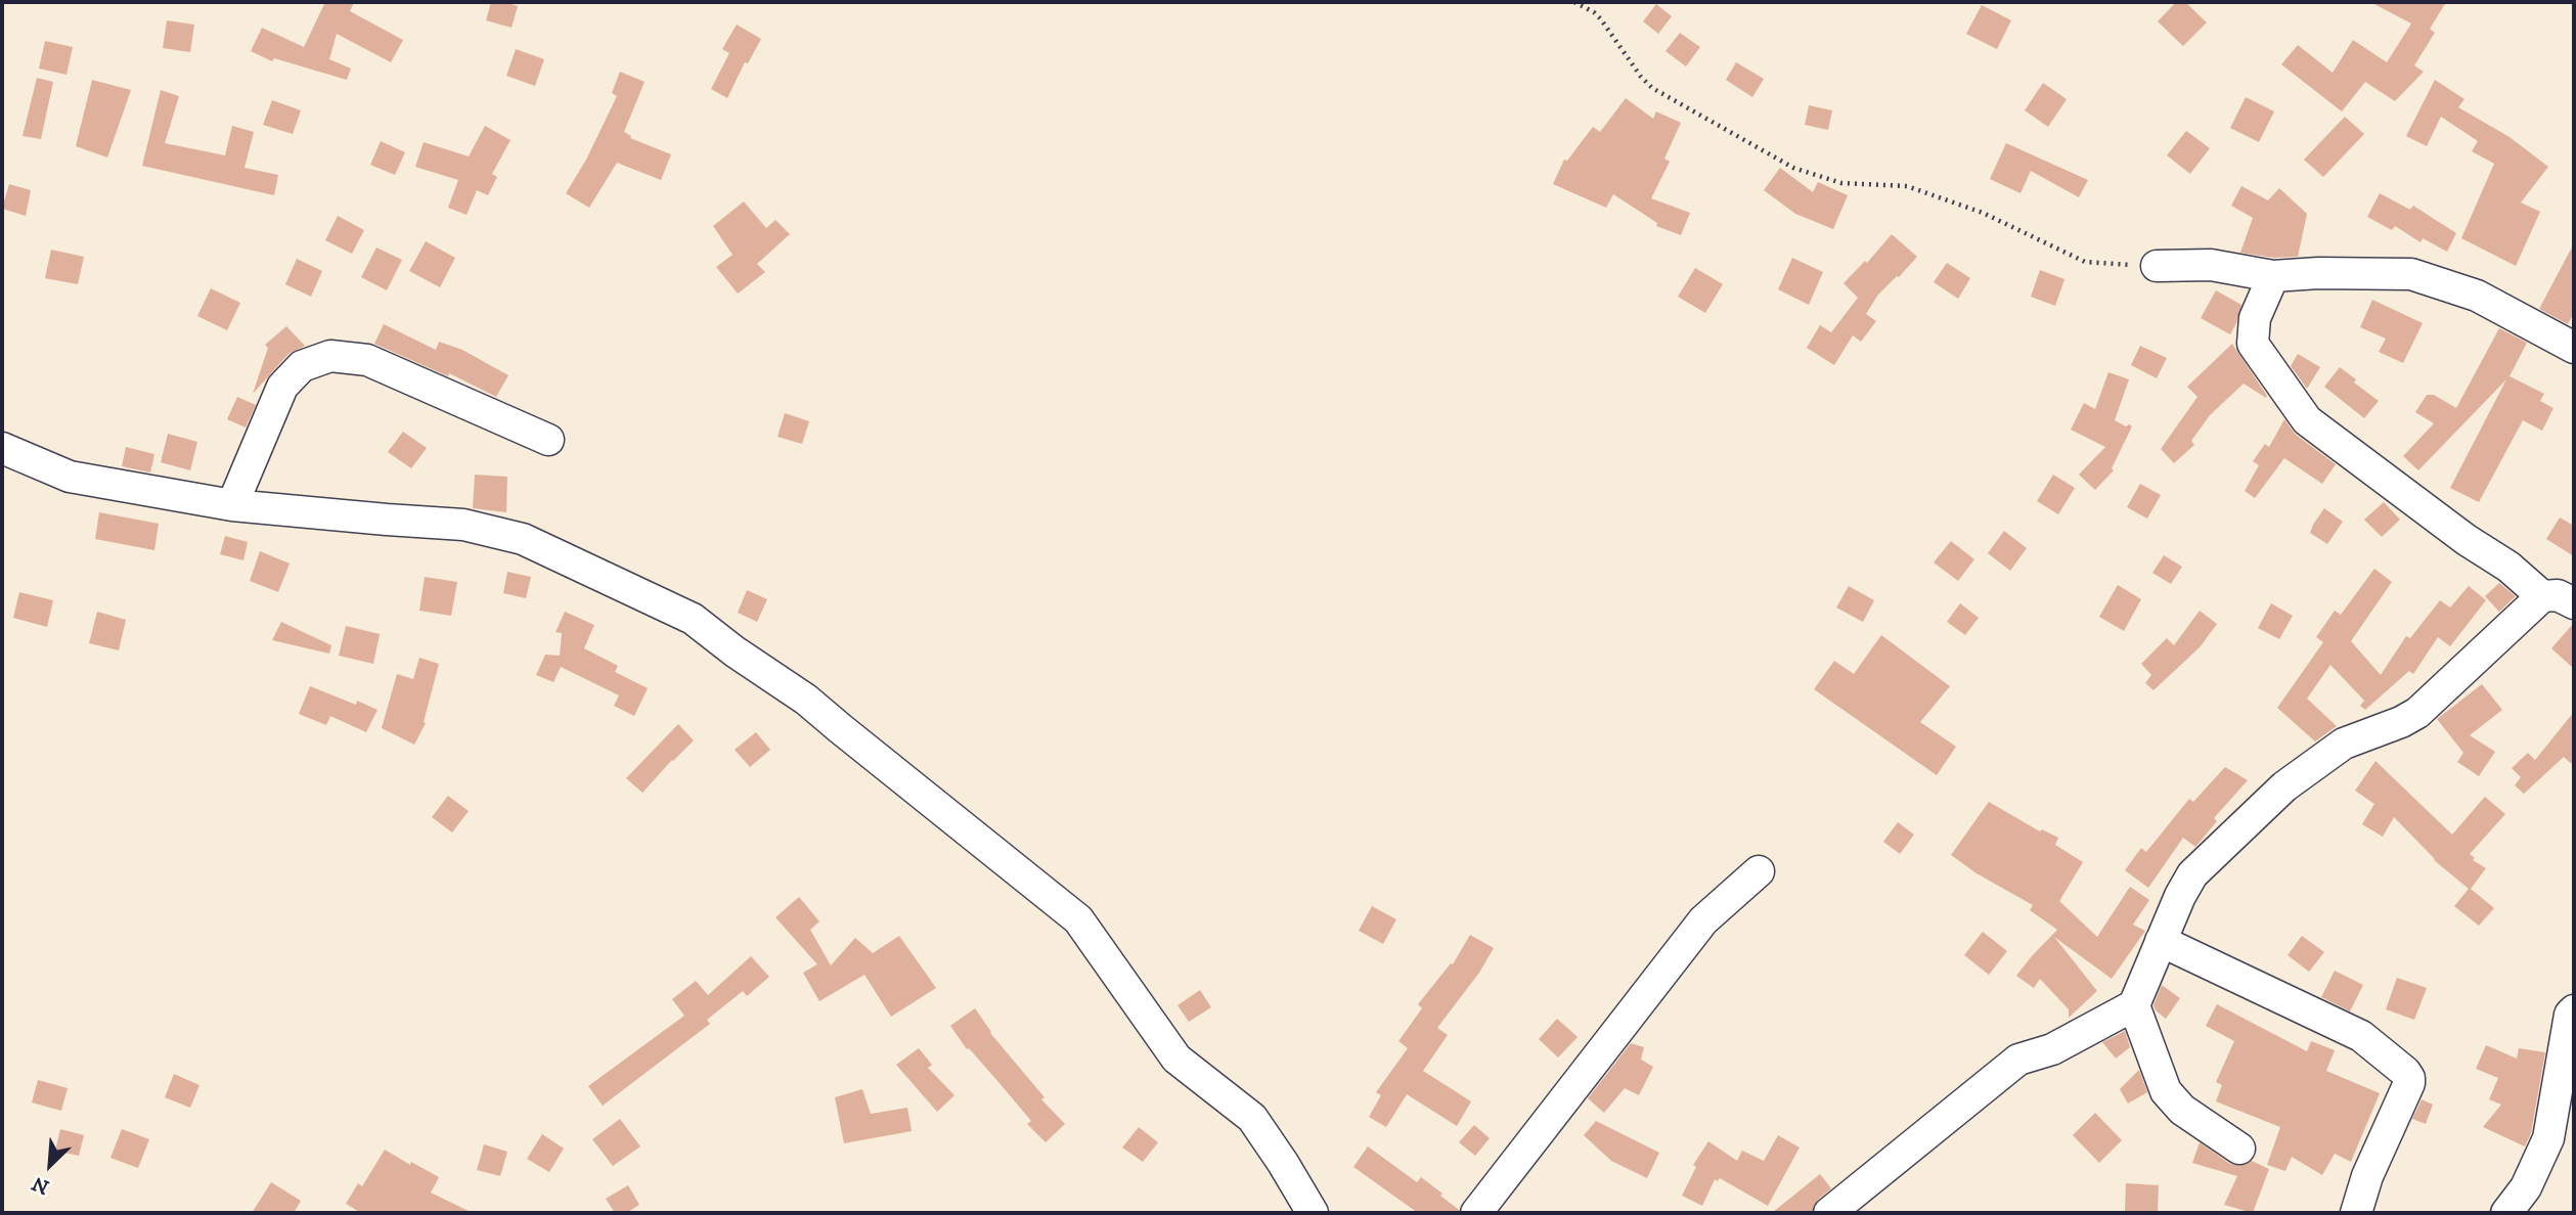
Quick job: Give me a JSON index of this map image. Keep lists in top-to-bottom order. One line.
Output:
{"north":"bottom left"}
